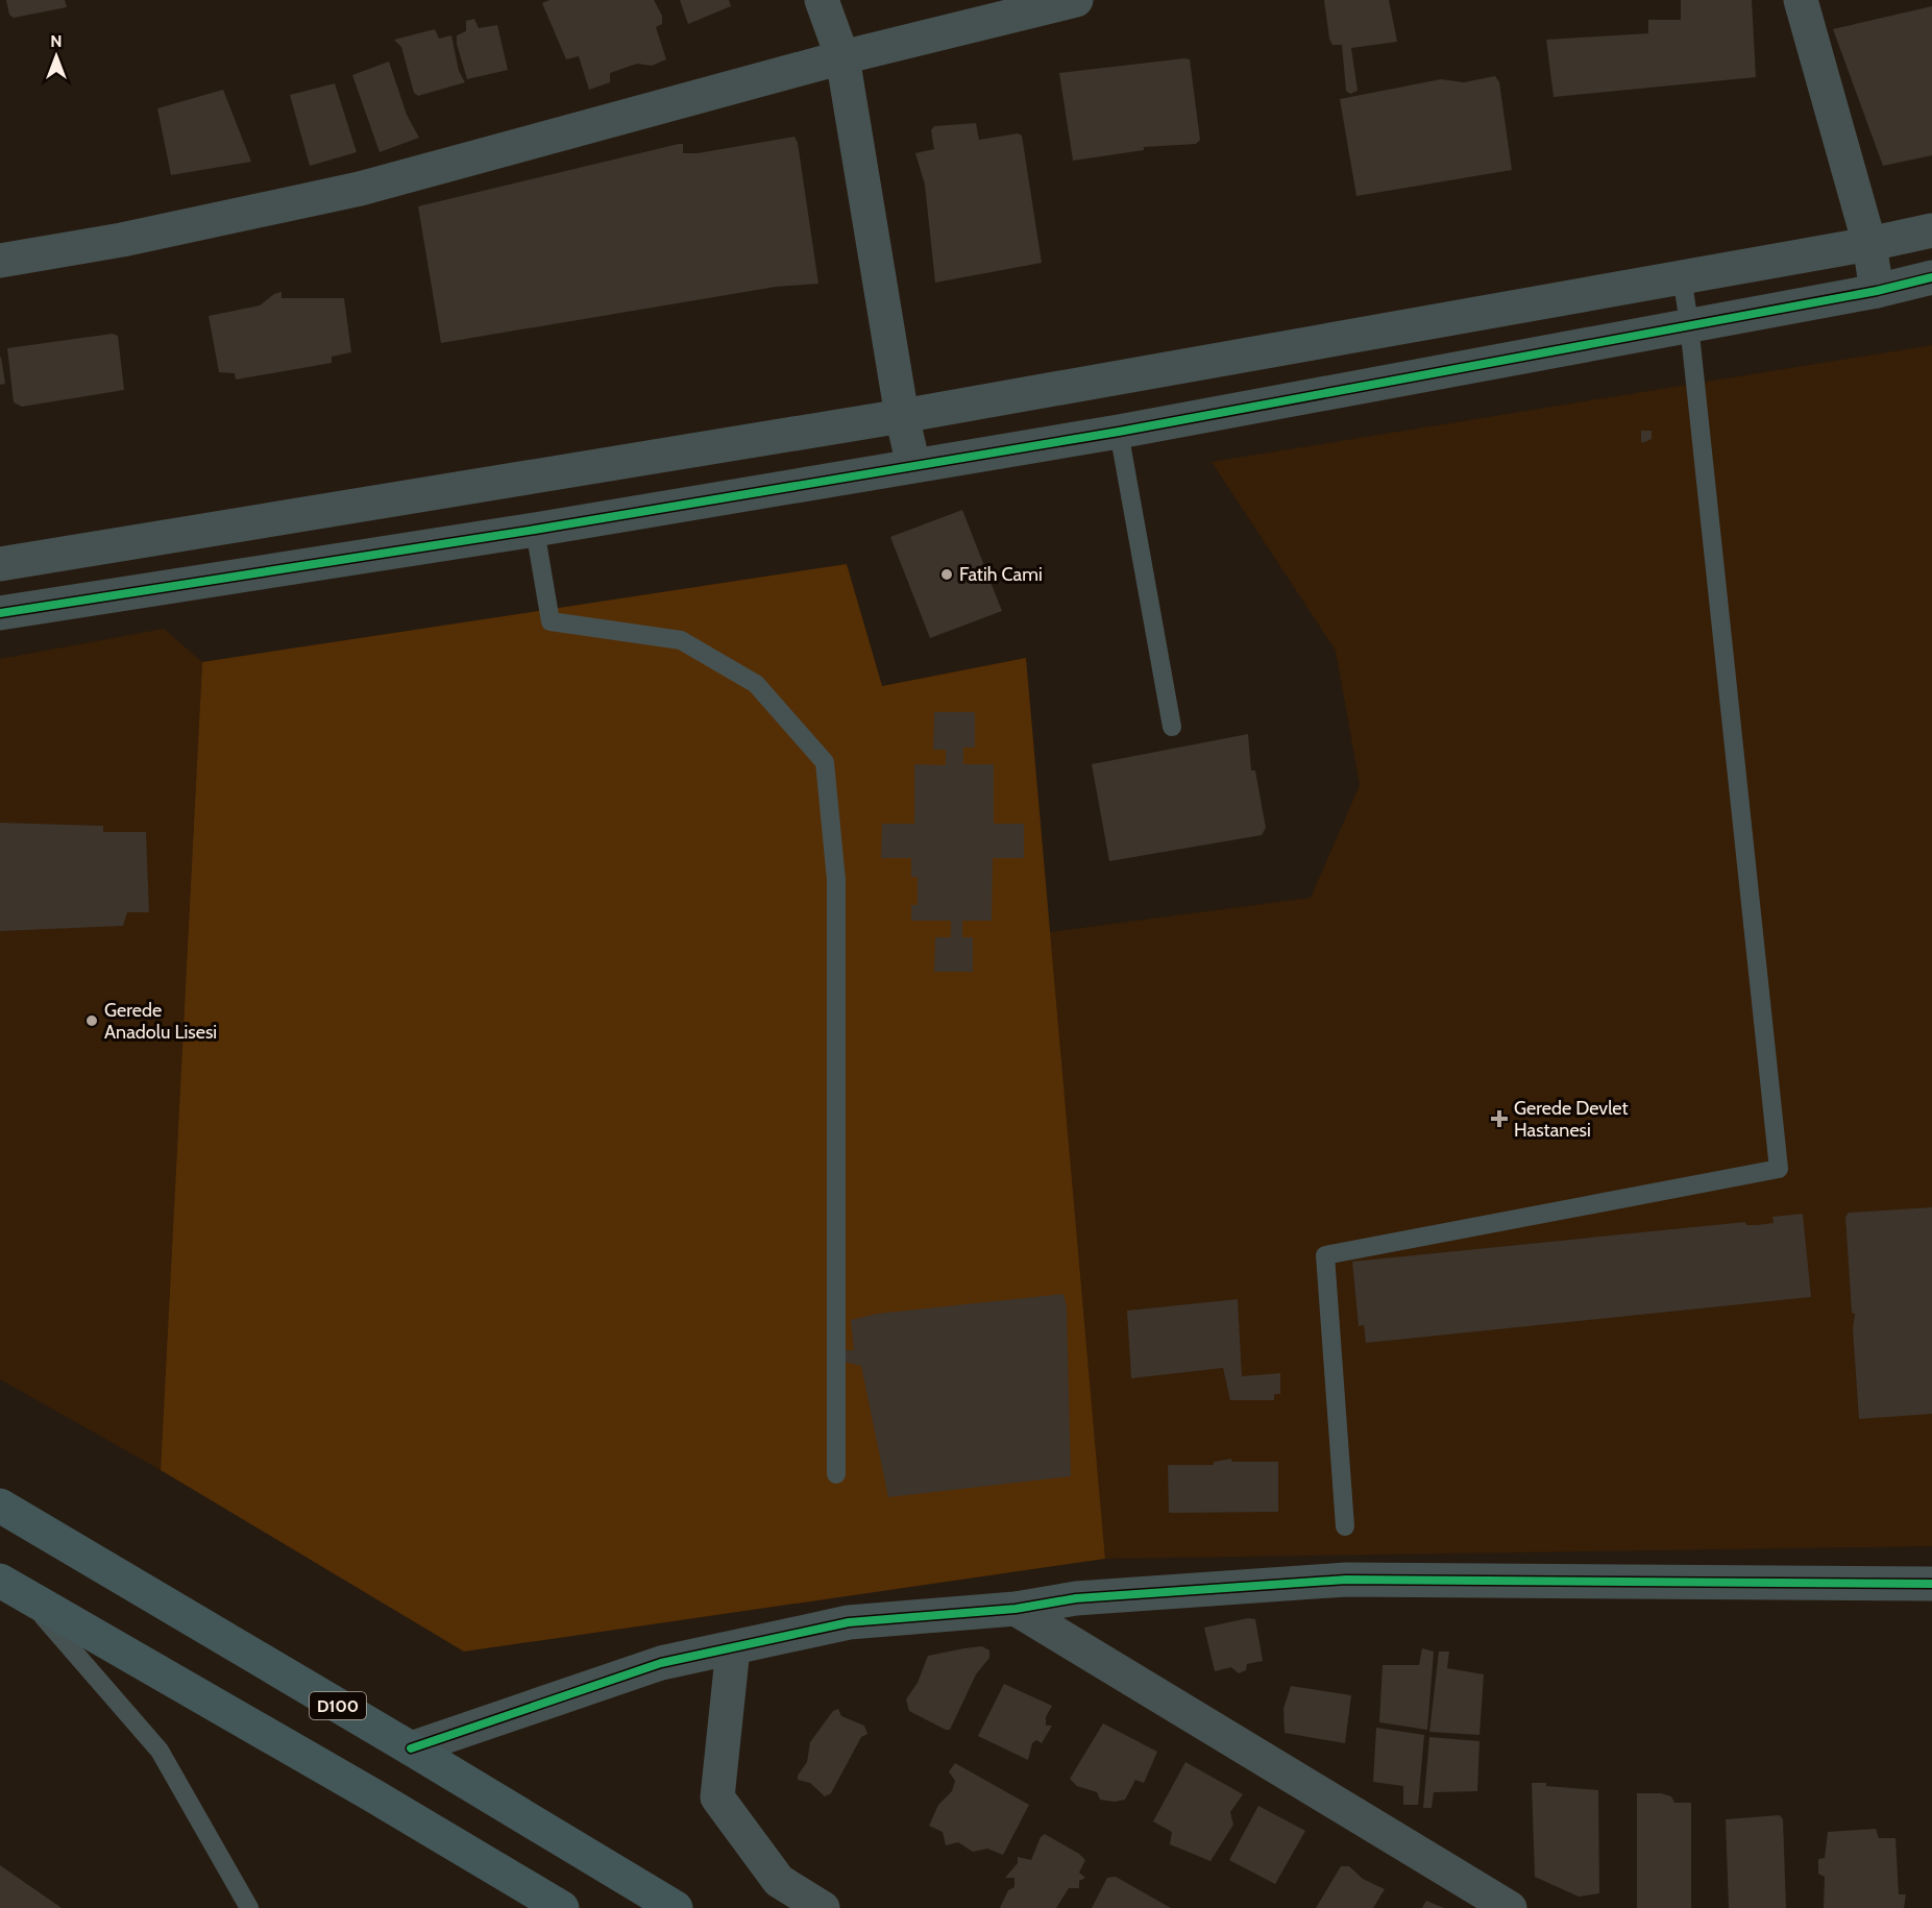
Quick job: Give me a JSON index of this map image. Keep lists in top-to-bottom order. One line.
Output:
{"streets":{"highway":["D100"]},"places":{"other":["Fatih Cami","Gerede Anadolu Lisesi"],"health":["Gerede Devlet Hastanesi"]},"north":"top"}
